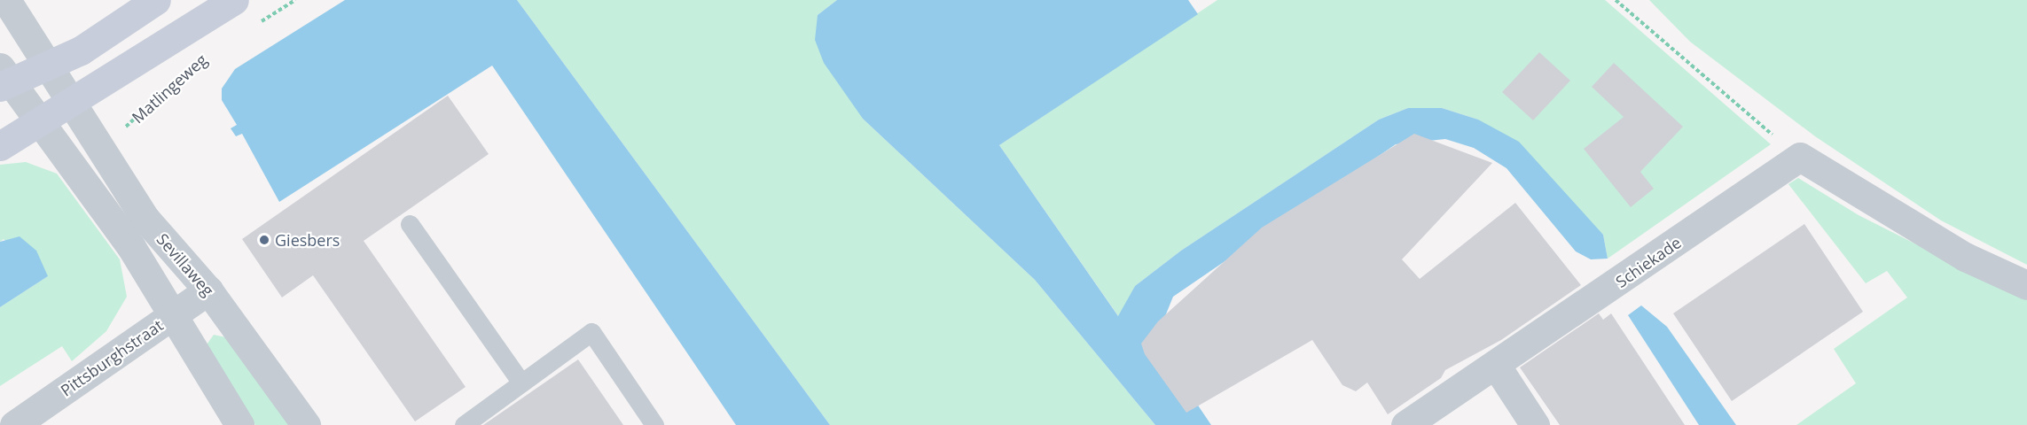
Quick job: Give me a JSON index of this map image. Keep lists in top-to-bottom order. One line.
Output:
{"streets":{"main road":["Matlingeweg"],"street":["Schiekade","Sevillaweg","Pittsburghstraat"]},"crossings":[["Matlingeweg","Sevillaweg"],["Sevillaweg","Pittsburghstraat"]],"places":["Giesbers"]}
